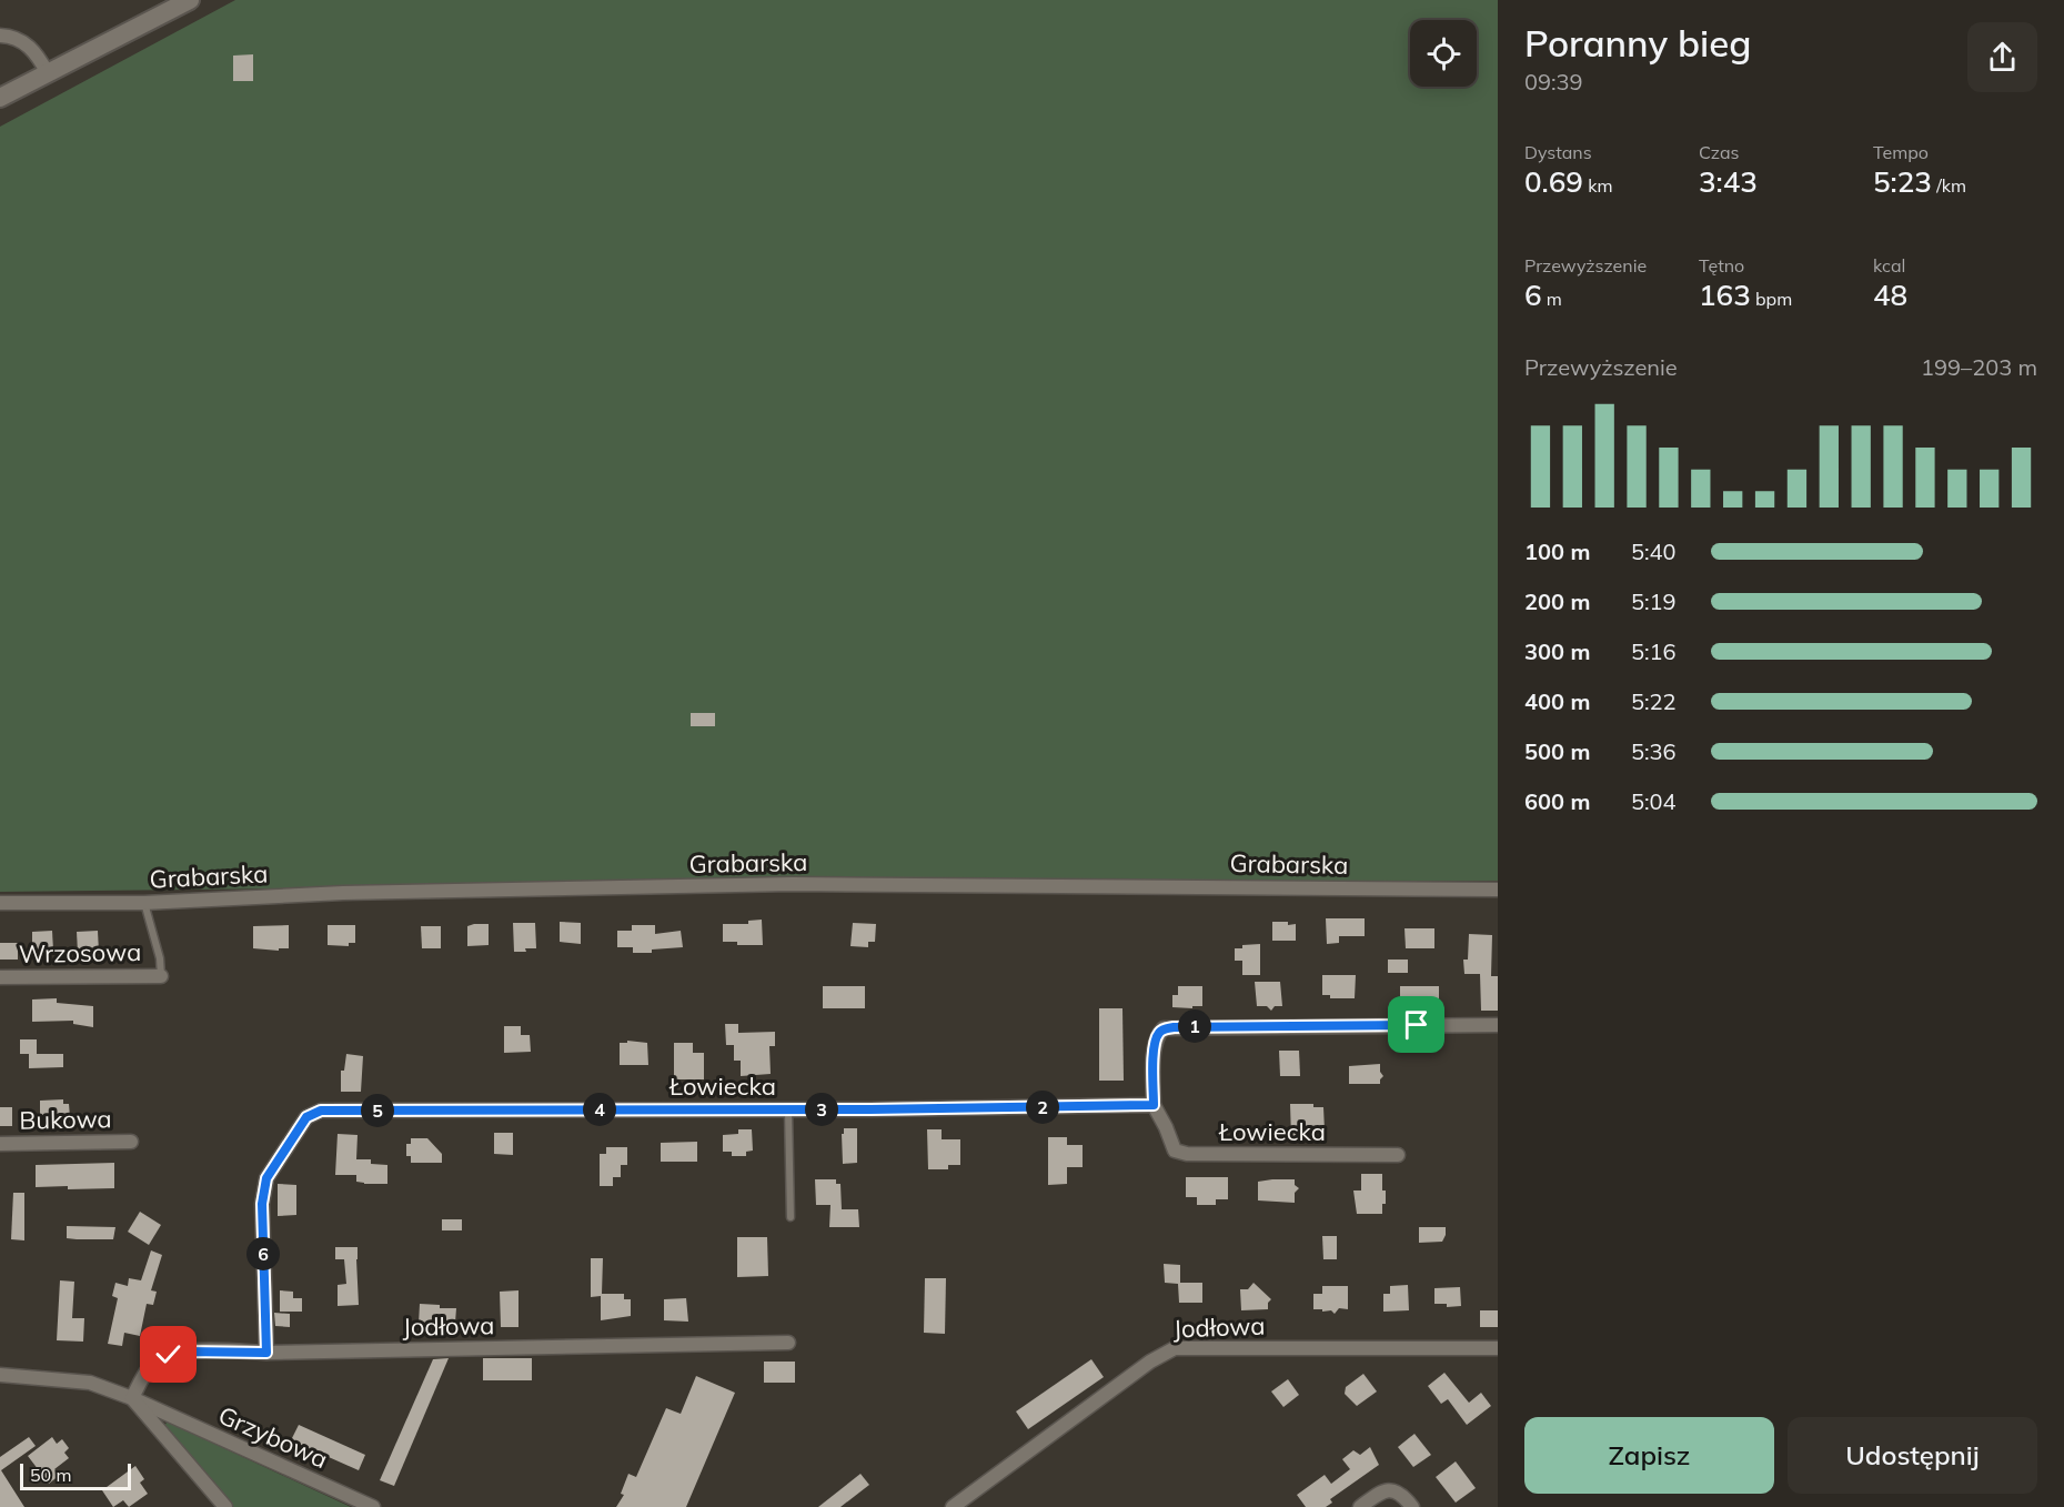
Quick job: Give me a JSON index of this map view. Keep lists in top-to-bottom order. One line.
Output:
{"streets":{"street":["Grabarska","Wrzosowa","Łowiecka","Bukowa","Jodłowa","Grzybowa"]},"crossings":[["Łowiecka","Jodłowa"],["Jodłowa","Grzybowa"]],"scale_bar":"50 m","page":{"heading":["Poranny bieg","09:39"],"stats":[["Dystans","0.69 km"],["Czas","3:43"],["Tempo","5:23 /km"],["Przewyższenie","6 m"],["Tętno","163 bpm"],["kcal","48"]],"chart":["Przewyższenie","199–203 m"],"list":[{"name":"100 m","note":"5:40"},{"name":"200 m","note":"5:19"},{"name":"300 m","note":"5:16"},{"name":"400 m","note":"5:22"},{"name":"500 m","note":"5:36"},{"name":"600 m","note":"5:04"}],"pins":["1","2","3","4","5","6"],"buttons":["Zapisz","Udostępnij"],"scale":"50 m"}}
